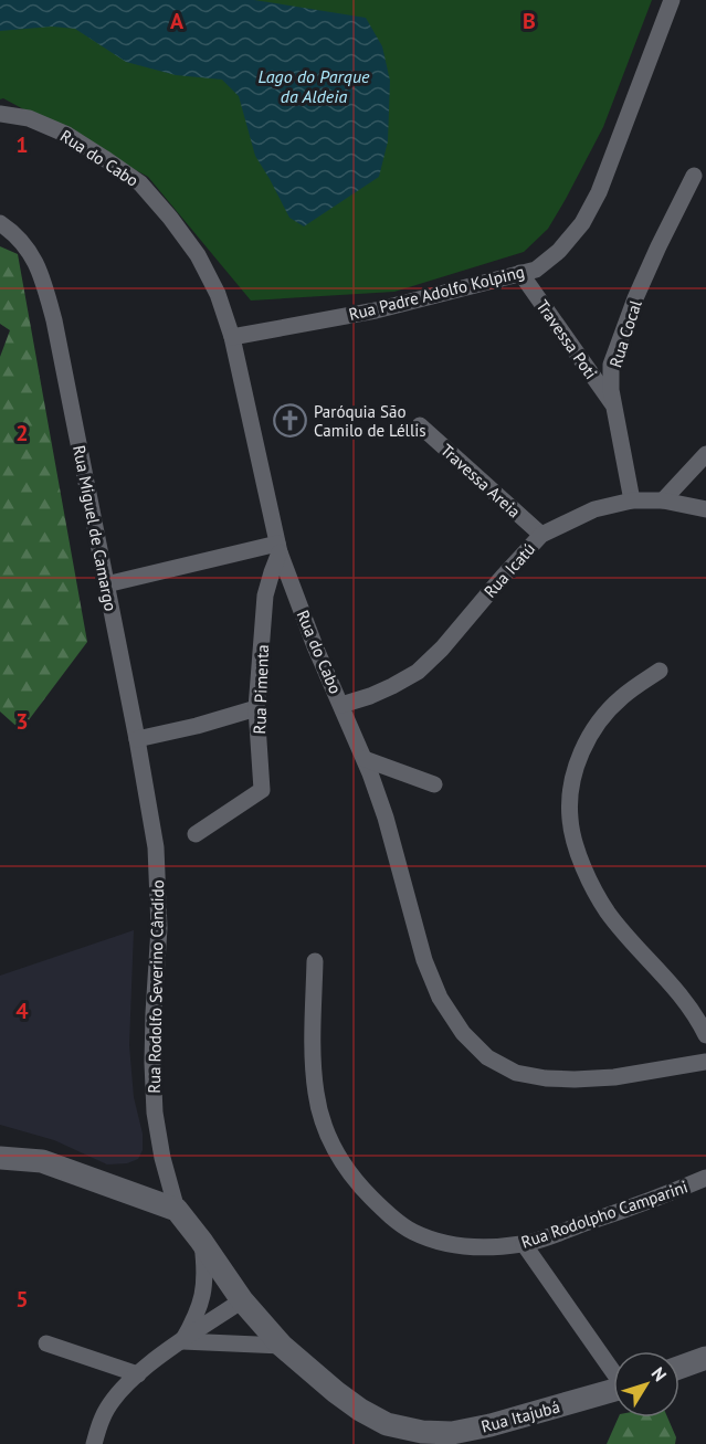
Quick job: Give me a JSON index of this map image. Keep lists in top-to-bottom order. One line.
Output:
{"streets":{"street":["Rua do Cabo","Rua Padre Adolfo Kolping","Rua Cocal","Travessa Poti","Travessa Areia","Rua Miguel de Camargo","Rua Icatú","Rua Pimenta","Rua Rodolfo Severino Cândido","Rua Rodolpho Camparini","Rua Itajubá"]},"crossings":[["Rua do Cabo","Rua Padre Adolfo Kolping"],["Rua do Cabo","Rua Icatú"],["Rua do Cabo","Rua Pimenta"],["Rua Padre Adolfo Kolping","Travessa Poti"],["Rua Cocal","Travessa Poti"],["Rua Cocal","Rua Icatú"],["Travessa Areia","Rua Icatú"],["Rua Miguel de Camargo","Rua Rodolfo Severino Cândido"],["Rua Rodolfo Severino Cândido","Rua Itajubá"]],"water":["Lago do Parque da Aldeia"],"places":{"church":["Paróquia São Camilo de Léllis"]},"north":"top right","grid":{"columns":["A","B"],"rows":["1","2","3","4","5"]}}
